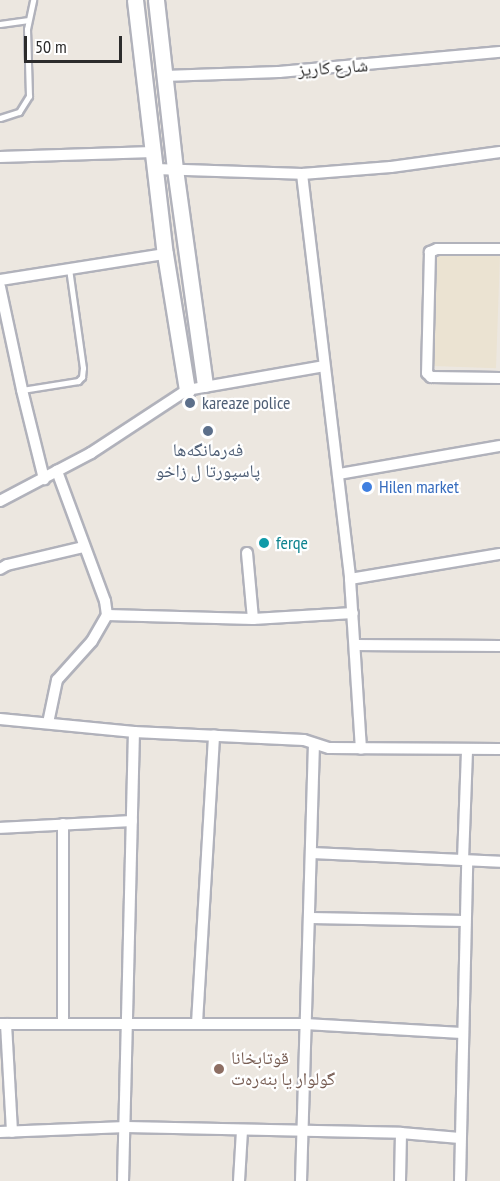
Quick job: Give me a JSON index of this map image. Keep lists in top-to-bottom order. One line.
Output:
{"streets":{"street":["شارع كاريز"]},"places":["kareaze police","فەرمانگەها پاسپورتا ل زاخو","Hilen market","ferqe","قوتابخانا گولوار یا بنەرەت"],"scale_bar":"50 m"}
